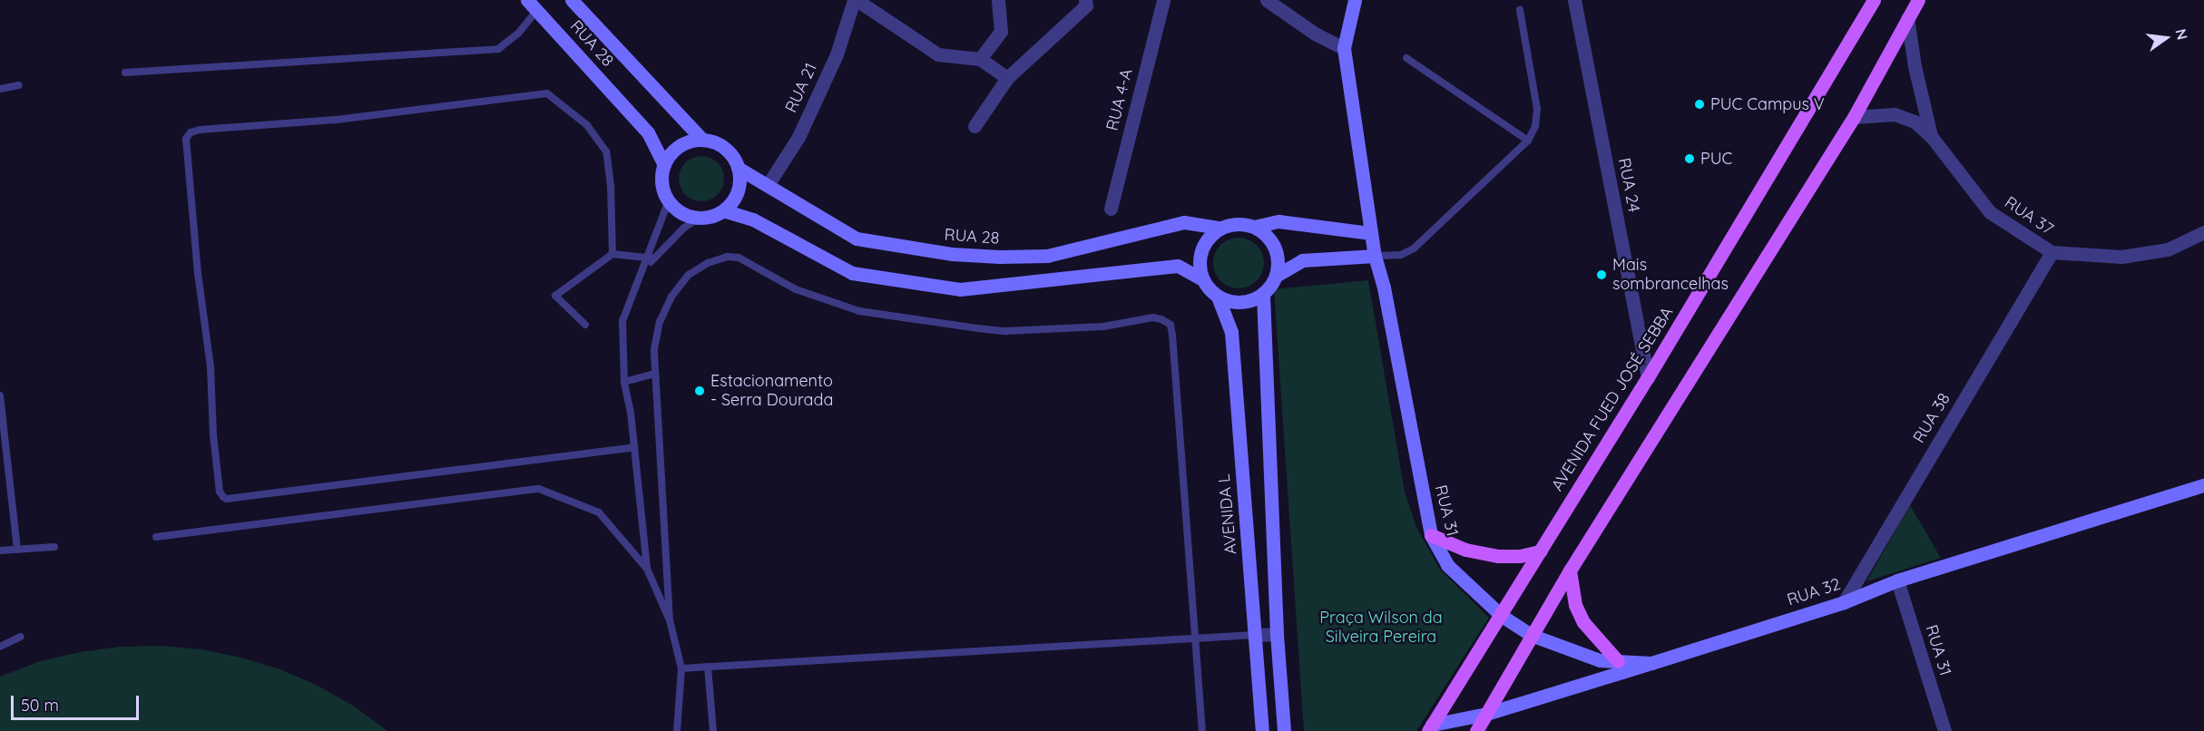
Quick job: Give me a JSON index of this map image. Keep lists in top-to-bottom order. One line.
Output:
{"streets":{"main road":["RUA 28","AVENIDA FUED JOSÉ SEBBA","RUA 31","AVENIDA L","RUA 32"],"street":["RUA 21","RUA 4-A","RUA 24","RUA 37","RUA 38"]},"crossings":[["RUA 28","RUA 21"],["RUA 28","AVENIDA L"],["RUA 24","AVENIDA FUED JOSÉ SEBBA"],["RUA 37","RUA 38"],["AVENIDA FUED JOSÉ SEBBA","RUA 31"],["AVENIDA FUED JOSÉ SEBBA","RUA 32"],["RUA 38","RUA 32"],["RUA 31","RUA 32"]],"parks":["Praça Wilson da Silveira Pereira"],"places":["PUC Campus V","PUC","Mais sombrancelhas","Estacionamento - Serra Dourada"],"scale_bar":"50 m","north":"right"}
